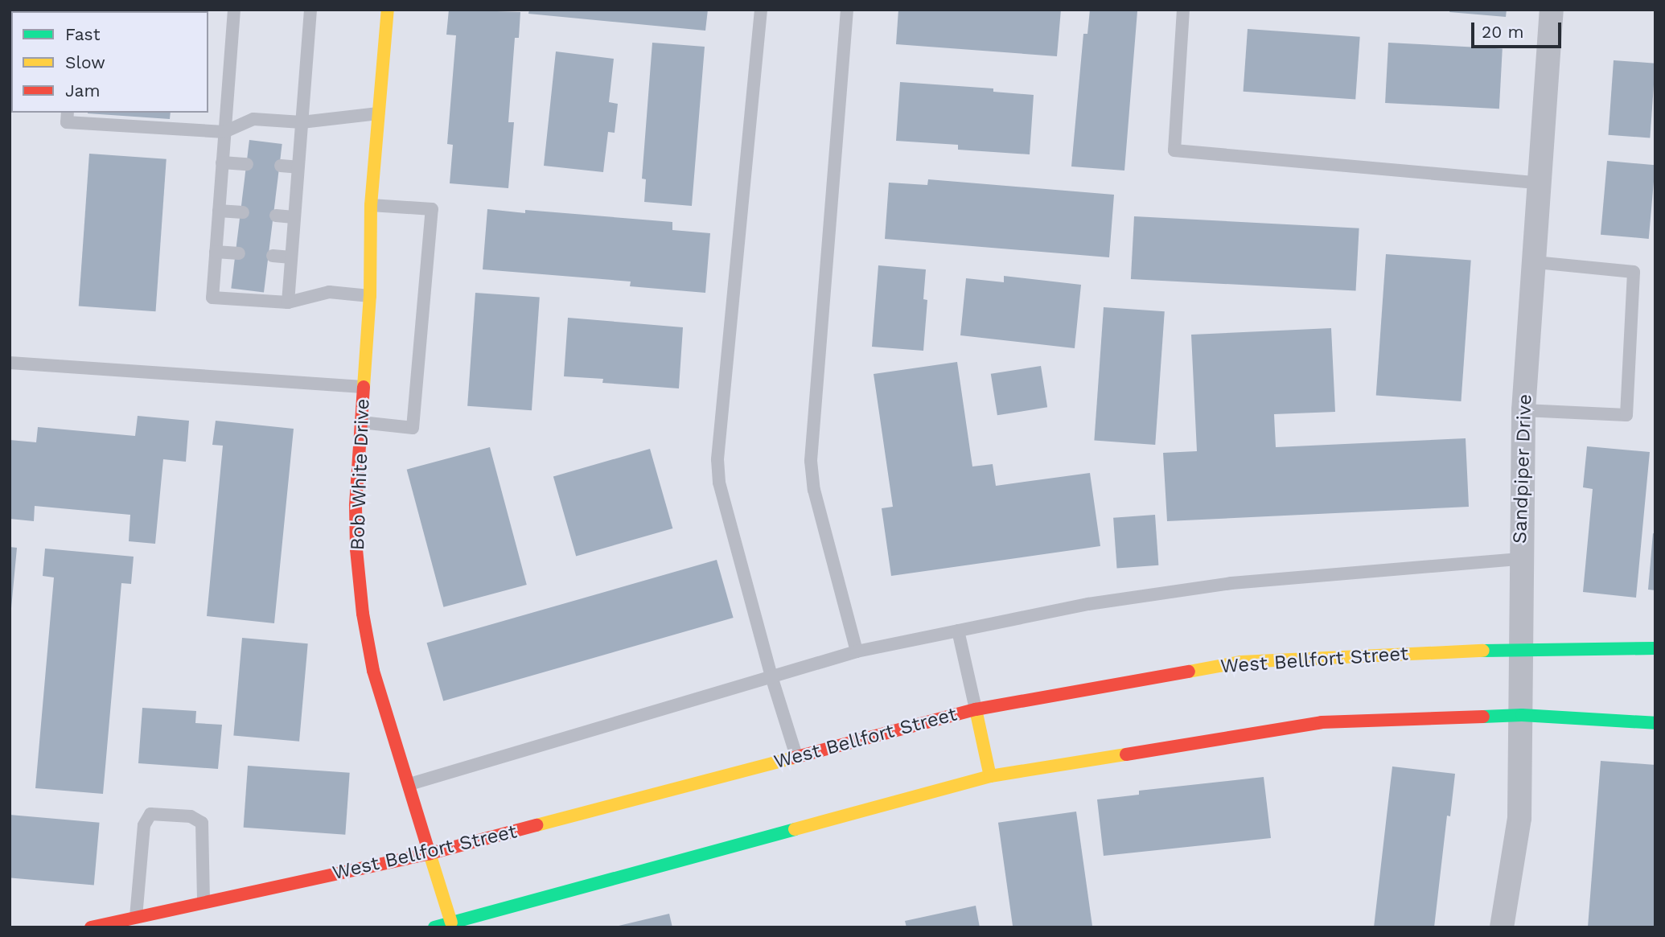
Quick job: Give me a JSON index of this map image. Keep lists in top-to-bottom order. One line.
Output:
{"streets":{"main road":["Bob White Drive","West Bellfort Street"],"street":["Sandpiper Drive"]},"crossings":[["Sandpiper Drive","West Bellfort Street"],["Bob White Drive","West Bellfort Street"]],"legend":["Fast","Slow","Jam"],"scale_bar":"20 m"}
